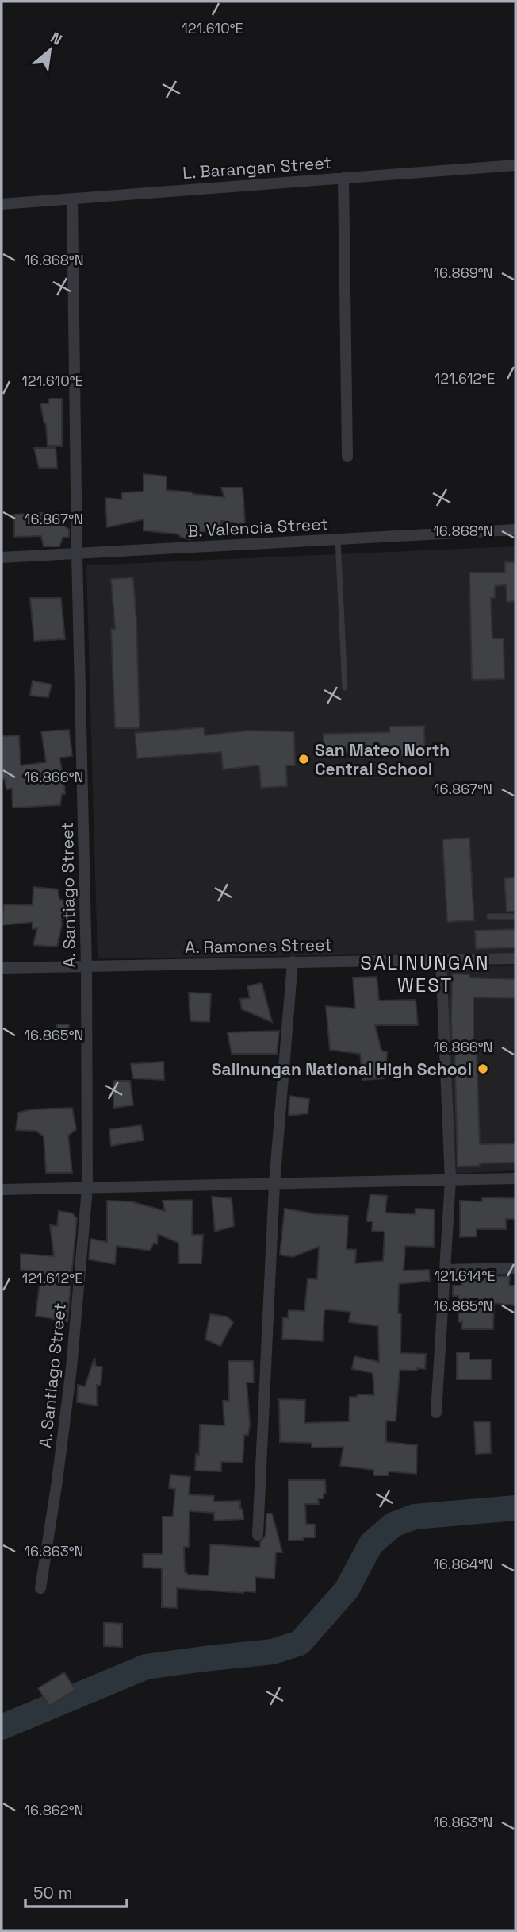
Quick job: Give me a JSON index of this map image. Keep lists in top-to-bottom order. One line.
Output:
{"streets":{"street":["L. Barangan Street","B. Valencia Street","A. Santiago Street","A. Ramones Street"]},"crossings":[["L. Barangan Street","A. Santiago Street"],["B. Valencia Street","A. Santiago Street"],["A. Santiago Street","A. Ramones Street"]],"districts":["SALINUNGAN WEST"],"places":["San Mateo North Central School","Salinungan National High School"],"scale_bar":"50 m","north":"top right","coordinates":["121.610°E","16.868°N","16.869°N","121.612°E","16.867°N","16.866°N","16.865°N","121.614°E","16.863°N","16.864°N","16.862°N"]}
